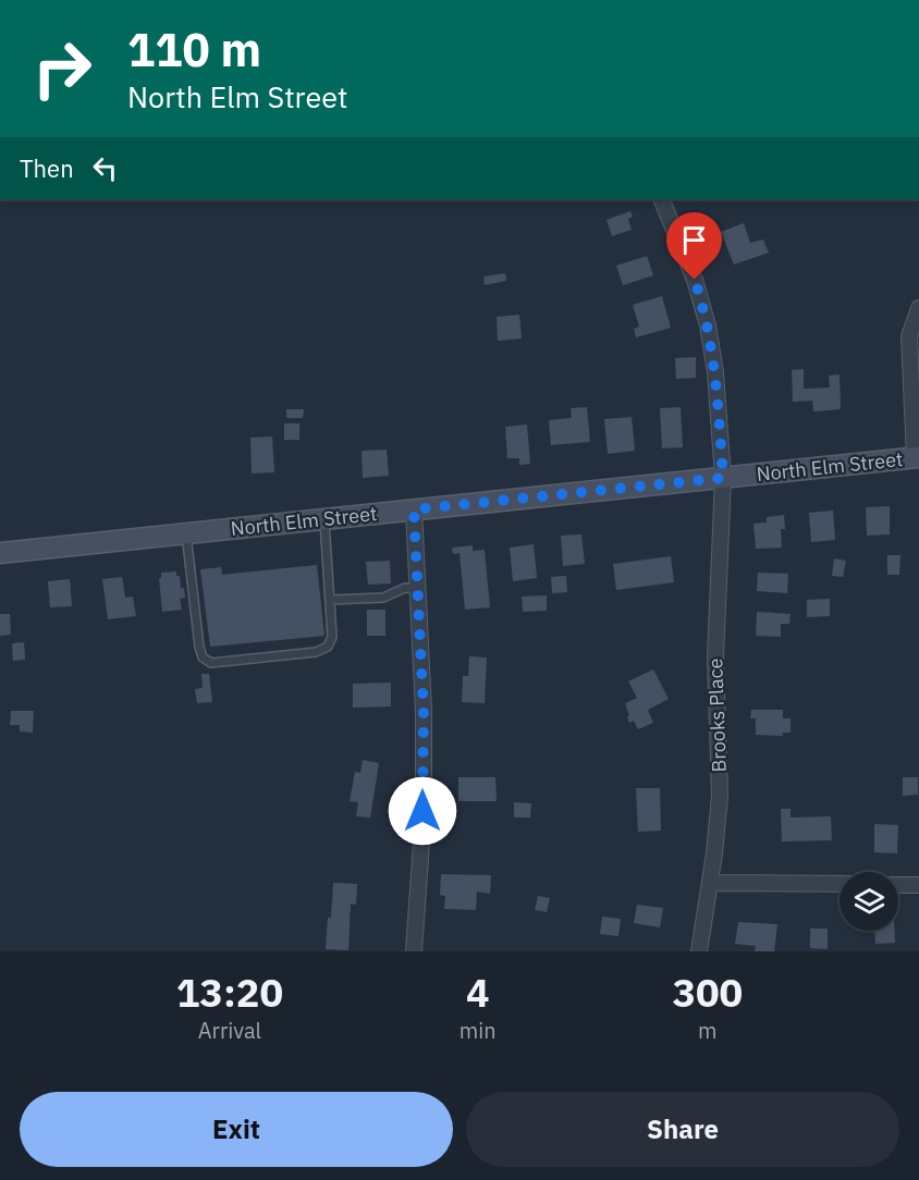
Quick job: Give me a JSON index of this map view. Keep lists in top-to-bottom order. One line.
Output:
{"streets":{"main road":["North Elm Street"],"street":["Brooks Place"]},"crossings":[["North Elm Street","Brooks Place"]],"page":{"turn":["110 m","North Elm Street"],"then":"Then","eta":["13:20","Arrival","4","min","300","m"],"buttons":["Exit","Share"]}}
